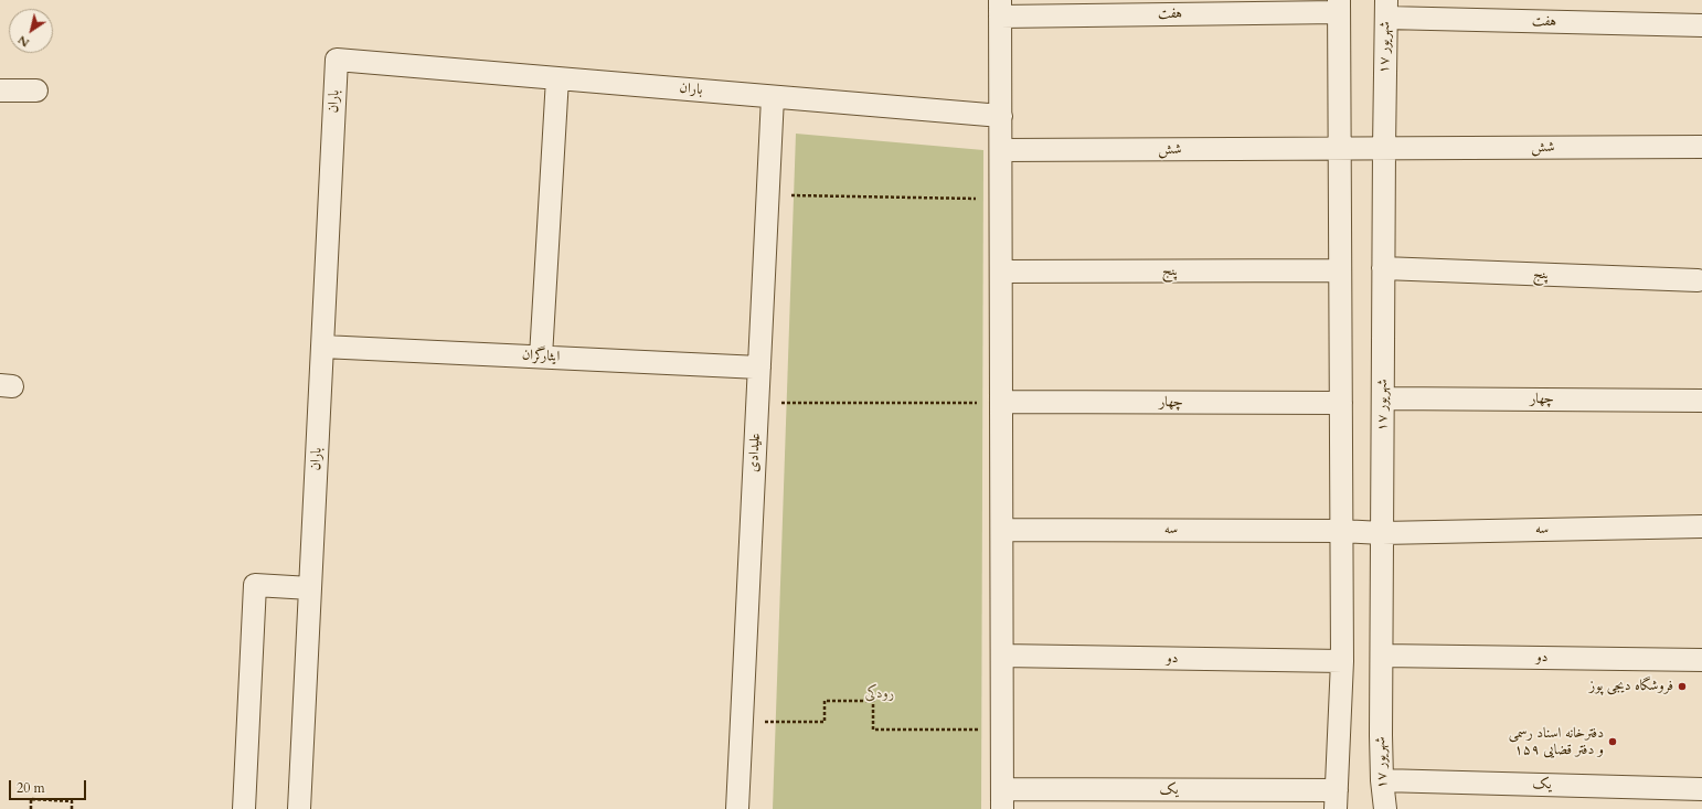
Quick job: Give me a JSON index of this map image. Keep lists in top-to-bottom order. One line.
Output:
{"streets":{"street":["هفت","۱۷ شهریور","باران","شش","پنج","ایثارگران","چهار","علیدادی","سه","دو","یک"]},"crossings":[["هفت","۱۷ شهریور"],["۱۷ شهریور","شش"],["۱۷ شهریور","پنج"],["۱۷ شهریور","چهار"],["۱۷ شهریور","سه"],["۱۷ شهریور","دو"],["۱۷ شهریور","یک"],["باران","ایثارگران"],["باران","علیدادی"],["ایثارگران","علیدادی"]],"parks":["رودکی"],"places":["فروشگاه دیجی پوز","دفترخانه اسناد رسمی ۱۵۹ و دفتر قضایی"],"scale_bar":"20 m","north":"bottom left"}
